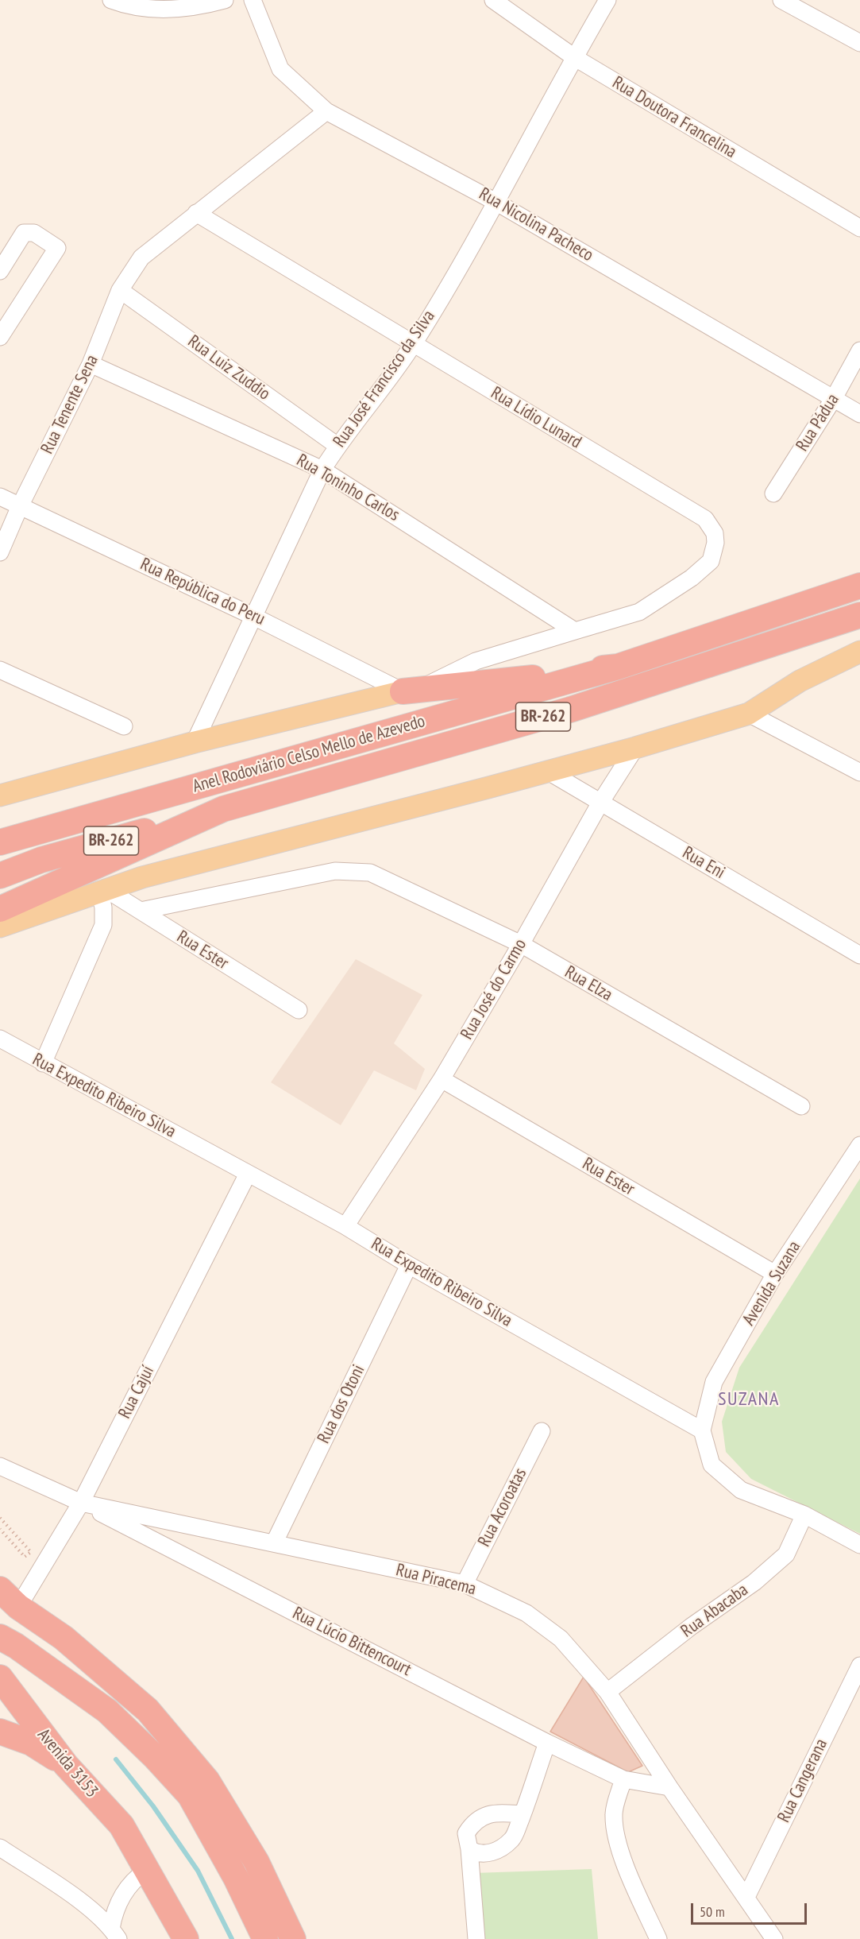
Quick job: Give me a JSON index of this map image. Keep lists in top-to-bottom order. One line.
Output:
{"streets":{"highway":["BR-262","Anel Rodoviário Celso Mello de Azevedo","Avenida 3153"],"street":["Rua Doutora Francelina","Rua Nicolina Pacheco","Rua Luiz Zuddio","Rua José Francisco da Silva","Rua Tenente Sena","Rua Lídio Lunard","Rua Pádua","Rua Toninho Carlos","Rua República do Peru","Rua Eni","Rua Ester","Rua Elza","Rua José do Carmo","Rua Expedito Ribeiro Silva","Avenida Suzana","Rua Cajuí","Rua dos Otoni","Rua Acoroatas","Rua Piracema","Rua Abacaba","Rua Lúcio Bittencourt","Rua Cangerana"]},"crossings":[["Rua Doutora Francelina","Rua José Francisco da Silva"],["Rua Nicolina Pacheco","Rua José Francisco da Silva"],["Rua Nicolina Pacheco","Rua Pádua"],["Rua Luiz Zuddio","Rua José Francisco da Silva"],["Rua Luiz Zuddio","Rua Tenente Sena"],["Rua José Francisco da Silva","Rua Lídio Lunard"],["Rua José Francisco da Silva","Rua Toninho Carlos"],["Rua José Francisco da Silva","Rua República do Peru"],["Rua José Francisco da Silva","Anel Rodoviário Celso Mello de Azevedo"],["Rua Tenente Sena","Rua Lídio Lunard"],["Rua Tenente Sena","Rua Toninho Carlos"],["Rua Tenente Sena","Rua República do Peru"],["Rua Lídio Lunard","Rua Toninho Carlos"],["Rua Lídio Lunard","Rua República do Peru"],["Rua Lídio Lunard","Anel Rodoviário Celso Mello de Azevedo"],["Rua República do Peru","Anel Rodoviário Celso Mello de Azevedo"],["BR-262","Anel Rodoviário Celso Mello de Azevedo"],["Rua Eni","Rua José do Carmo"],["Rua Ester","Rua Elza"],["Rua Ester","Rua José do Carmo"],["Rua Ester","Avenida Suzana"],["Rua Elza","Rua José do Carmo"],["Rua José do Carmo","Rua Expedito Ribeiro Silva"],["Rua Expedito Ribeiro Silva","Avenida Suzana"],["Rua Expedito Ribeiro Silva","Rua Cajuí"],["Rua Expedito Ribeiro Silva","Rua dos Otoni"],["Rua Cajuí","Rua Piracema"],["Rua Cajuí","Rua Lúcio Bittencourt"],["Rua dos Otoni","Rua Piracema"],["Rua Acoroatas","Rua Piracema"],["Rua Piracema","Rua Abacaba"],["Rua Piracema","Rua Lúcio Bittencourt"],["Rua Piracema","Rua Cangerana"]],"districts":["SUZANA"],"scale_bar":"50 m"}
